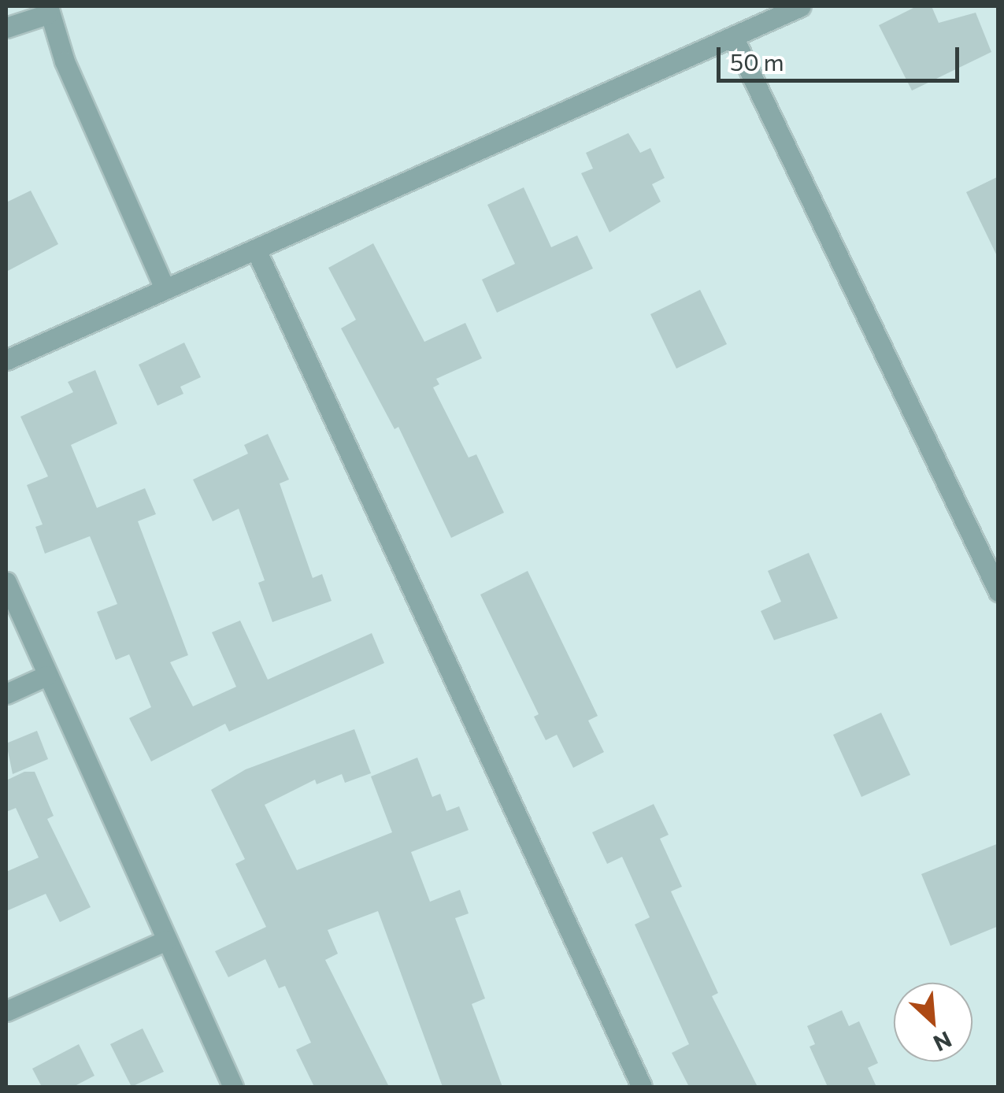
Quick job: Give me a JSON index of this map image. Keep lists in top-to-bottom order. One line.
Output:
{"scale_bar":"50 m","north":"bottom right"}
